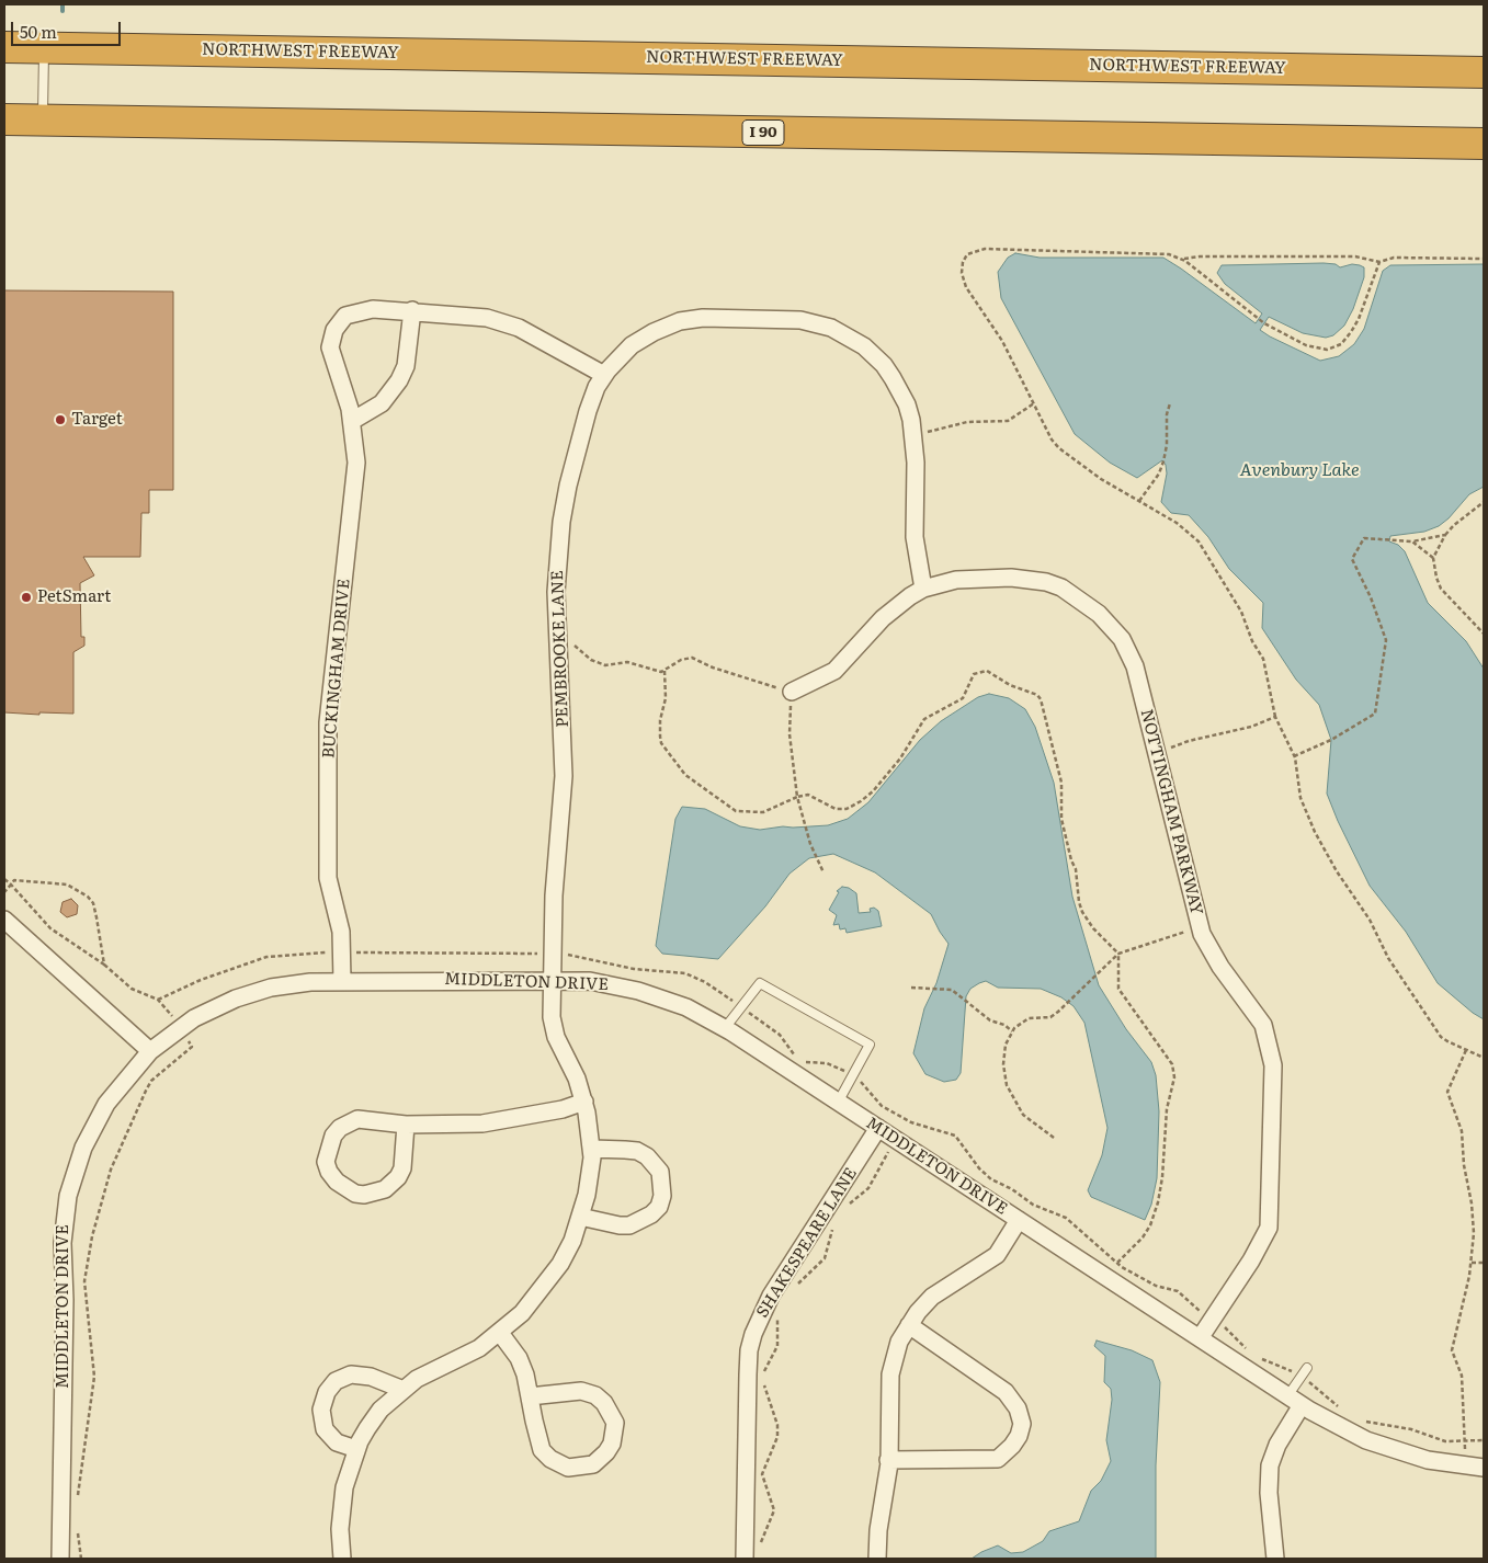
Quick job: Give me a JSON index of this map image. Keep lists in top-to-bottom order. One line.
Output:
{"streets":{"highway":["NORTHWEST FREEWAY","I 90"],"street":["PEMBROOKE LANE","BUCKINGHAM DRIVE","NOTTINGHAM PARKWAY","MIDDLETON DRIVE","SHAKESPEARE LANE"]},"crossings":[["PEMBROOKE LANE","BUCKINGHAM DRIVE"],["PEMBROOKE LANE","NOTTINGHAM PARKWAY"],["PEMBROOKE LANE","MIDDLETON DRIVE"],["BUCKINGHAM DRIVE","MIDDLETON DRIVE"],["NOTTINGHAM PARKWAY","MIDDLETON DRIVE"],["MIDDLETON DRIVE","SHAKESPEARE LANE"]],"water":["Avenbury Lake"],"places":["Target","PetSmart"],"scale_bar":"50 m"}
